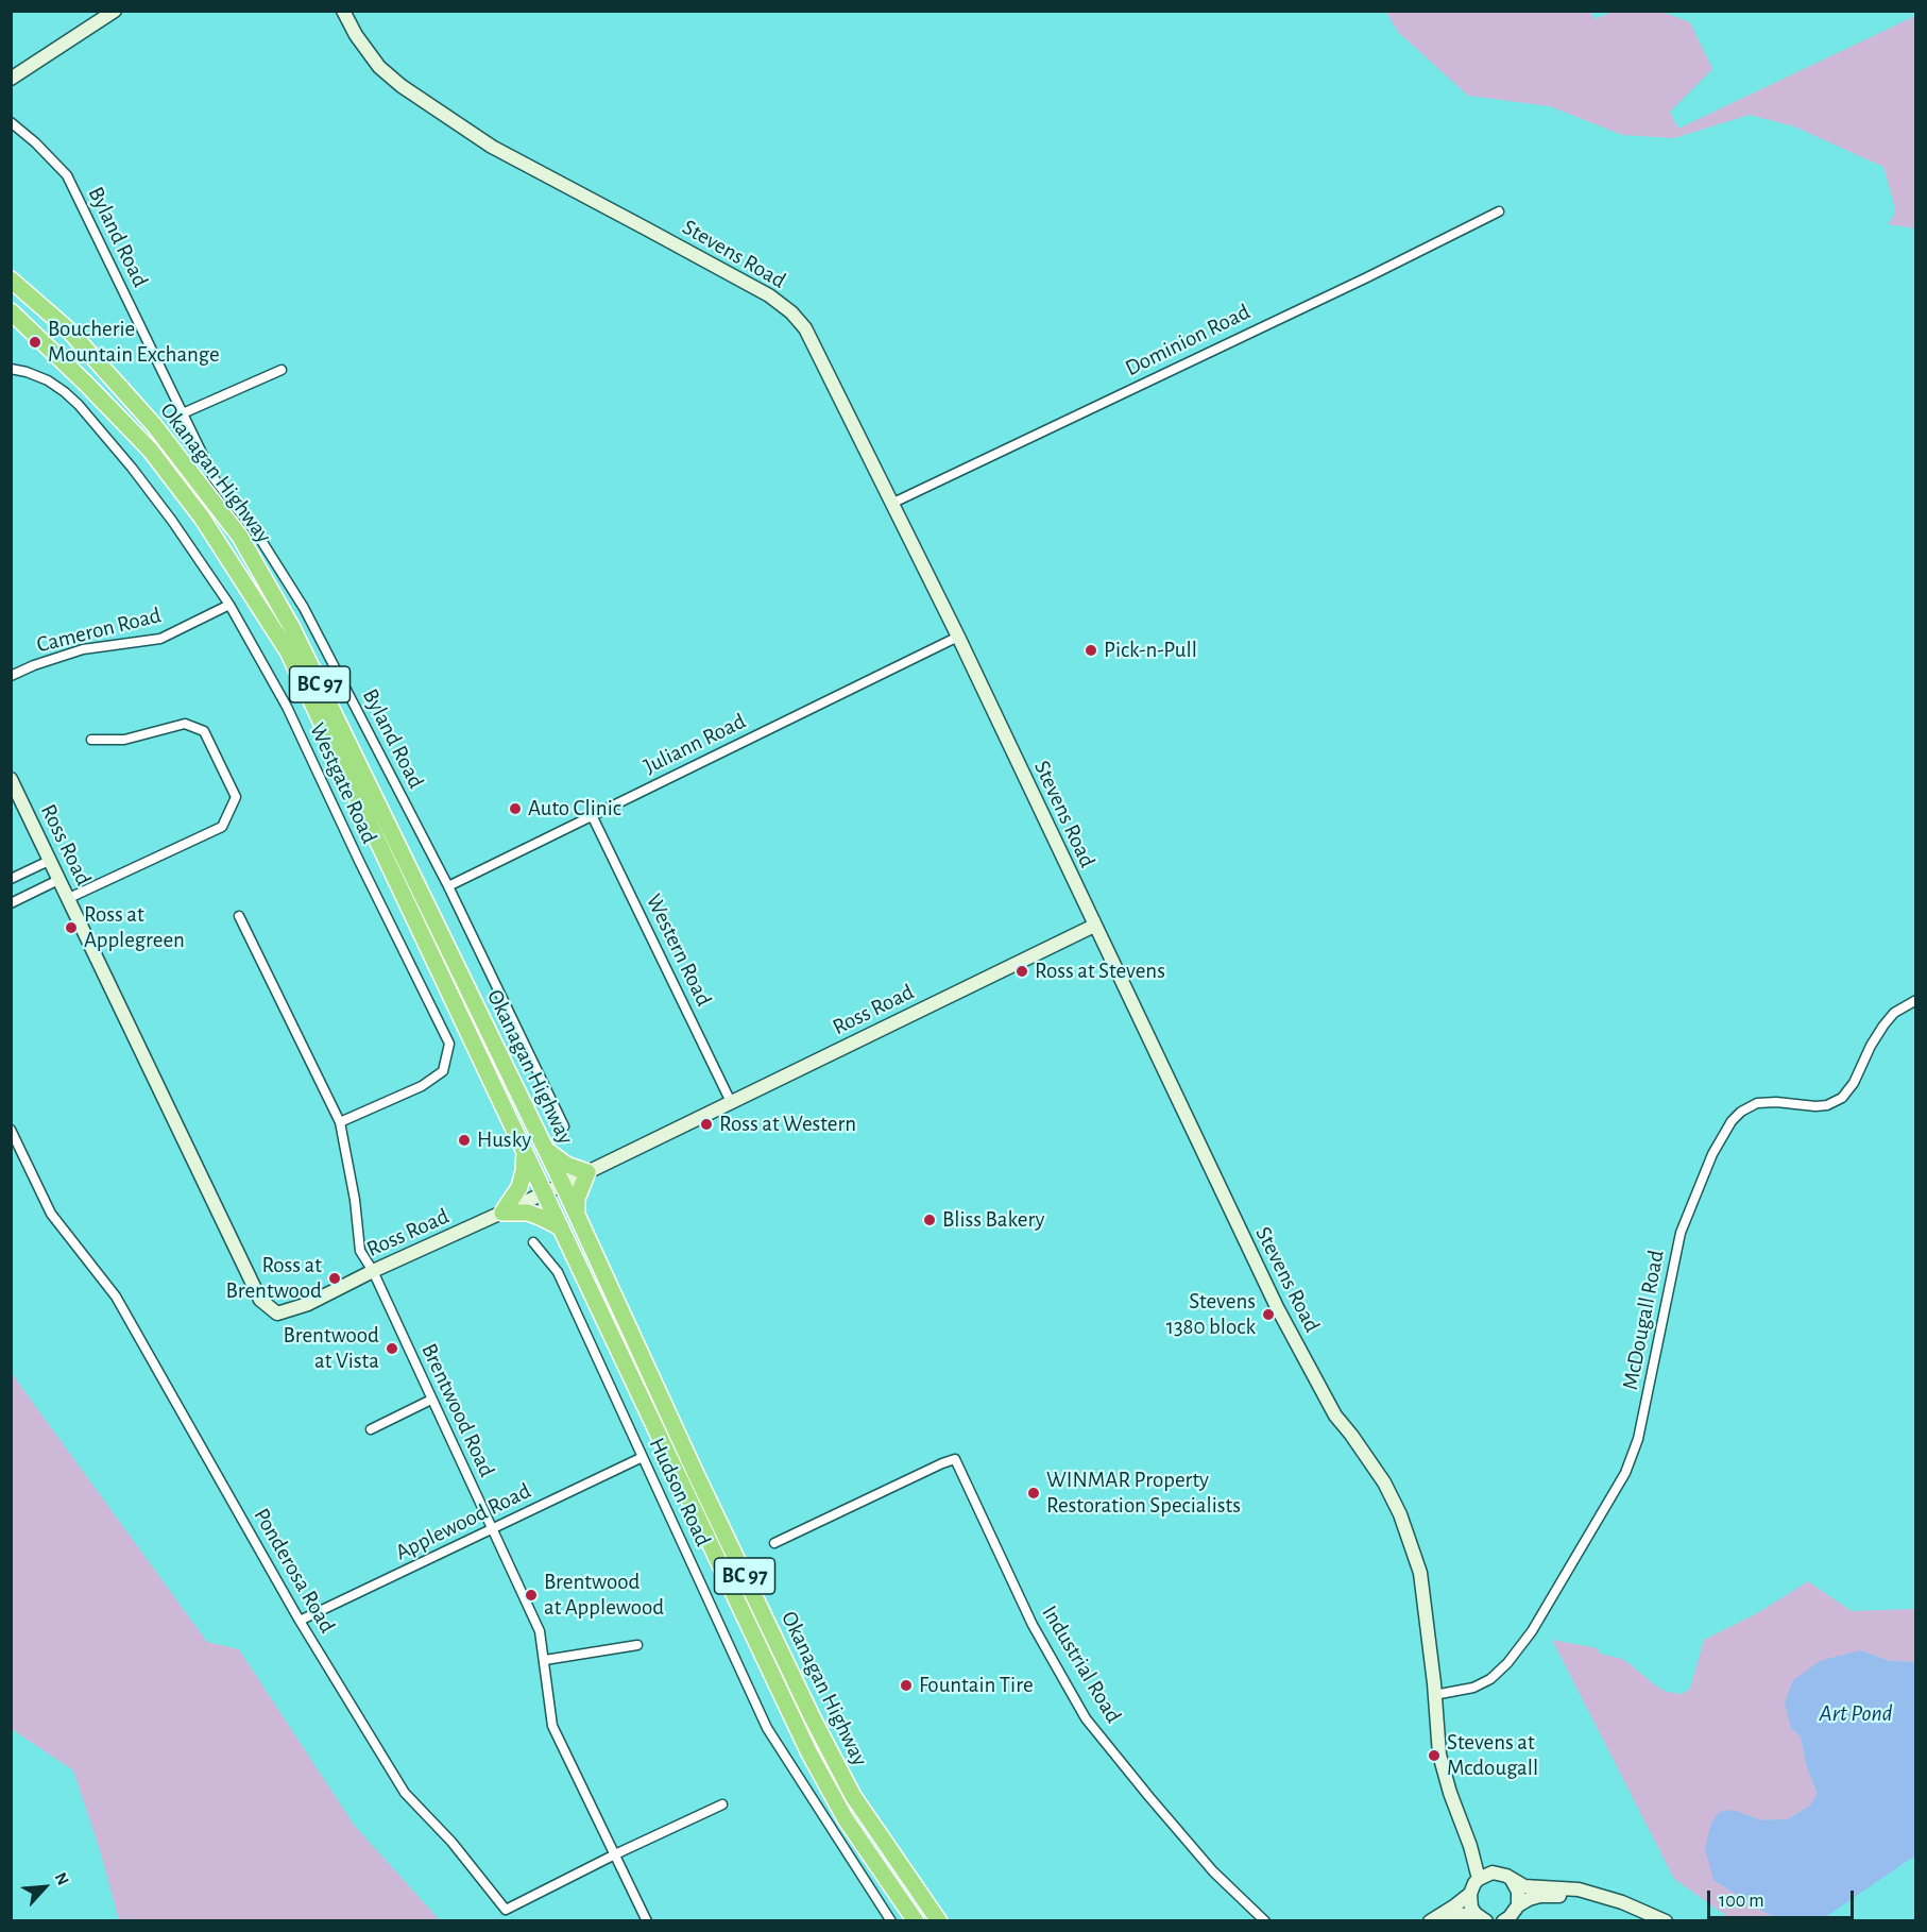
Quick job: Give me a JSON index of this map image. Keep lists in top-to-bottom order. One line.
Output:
{"streets":{"highway":["Okanagan Highway","BC 97"],"main road":["Stevens Road","Ross Road"],"street":["Byland Road","Dominion Road","Cameron Road","Juliann Road","Westgate Road","Western Road","McDougall Road","Brentwood Road","Hudson Road","Applewood Road","Ponderosa Road","Industrial Road"]},"crossings":[["Byland Road","Juliann Road"],["Stevens Road","Dominion Road"],["Stevens Road","Juliann Road"],["Stevens Road","Ross Road"],["Stevens Road","McDougall Road"],["Okanagan Highway","Ross Road"],["Cameron Road","Westgate Road"],["Juliann Road","Western Road"],["Westgate Road","Brentwood Road"],["Ross Road","Western Road"],["Ross Road","Brentwood Road"],["Brentwood Road","Applewood Road"],["Brentwood Road","Ponderosa Road"],["Hudson Road","Applewood Road"],["Applewood Road","Ponderosa Road"]],"water":["Art Pond"],"places":["Boucherie Mountain Exchange","Pick-n-Pull","Auto Clinic","Ross at Applegreen","Ross at Stevens","Ross at Western","Husky","Bliss Bakery","Ross at Brentwood","Stevens 1380 block","Brentwood at Vista","WINMAR Property Restoration Specialists","Brentwood at Applewood","Fountain Tire","Stevens at Mcdougall"],"scale_bar":"100 m","north":"top right"}
